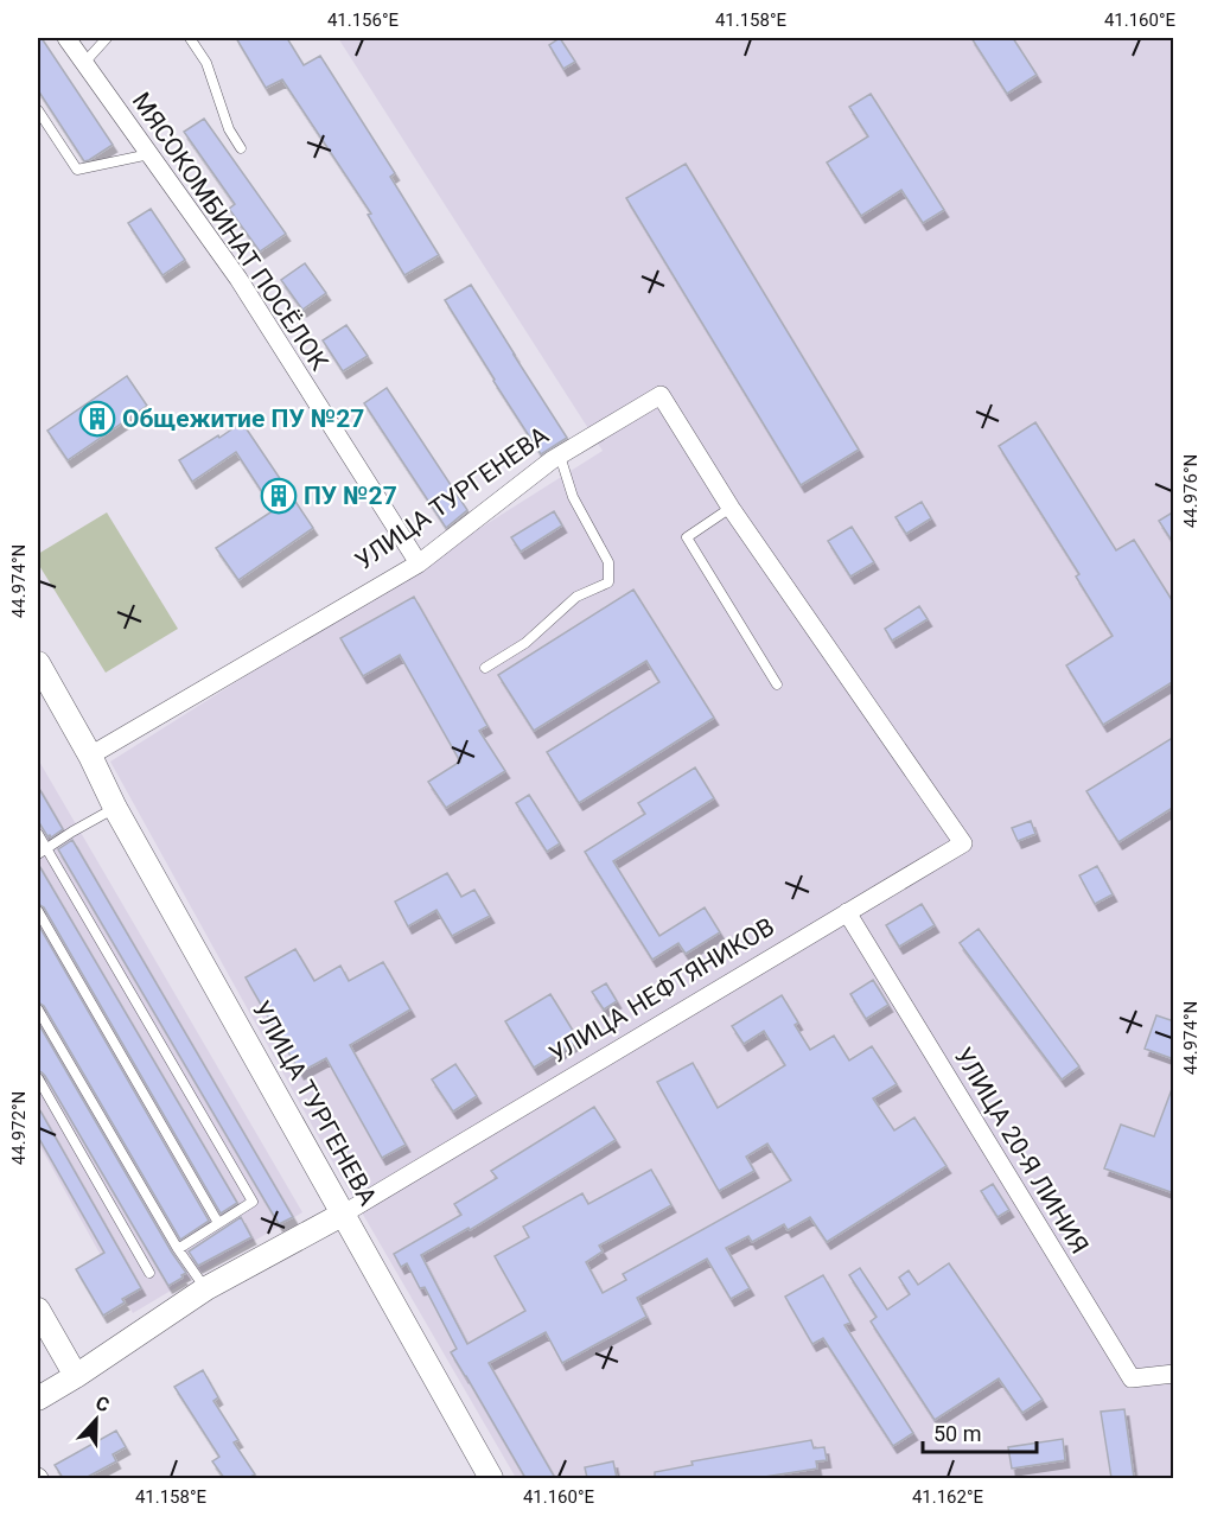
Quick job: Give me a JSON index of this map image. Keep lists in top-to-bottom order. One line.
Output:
{"streets":{"street":["МЯСОКОМБИНАТ ПОСЁЛОК","УЛИЦА ТУРГЕНЕВА","УЛИЦА НЕФТЯНИКОВ","УЛИЦА 20-Я ЛИНИЯ"]},"crossings":[["МЯСОКОМБИНАТ ПОСЁЛОК","УЛИЦА ТУРГЕНЕВА"],["УЛИЦА ТУРГЕНЕВА","УЛИЦА НЕФТЯНИКОВ"],["УЛИЦА НЕФТЯНИКОВ","УЛИЦА 20-Я ЛИНИЯ"]],"places":{"building":["Общежитие ПУ №27","ПУ №27"]},"scale_bar":"50 m","north":"top","coordinates":["41.156°E","41.158°E","41.160°E","44.976°N","44.974°N","44.972°N","41.162°E"]}
